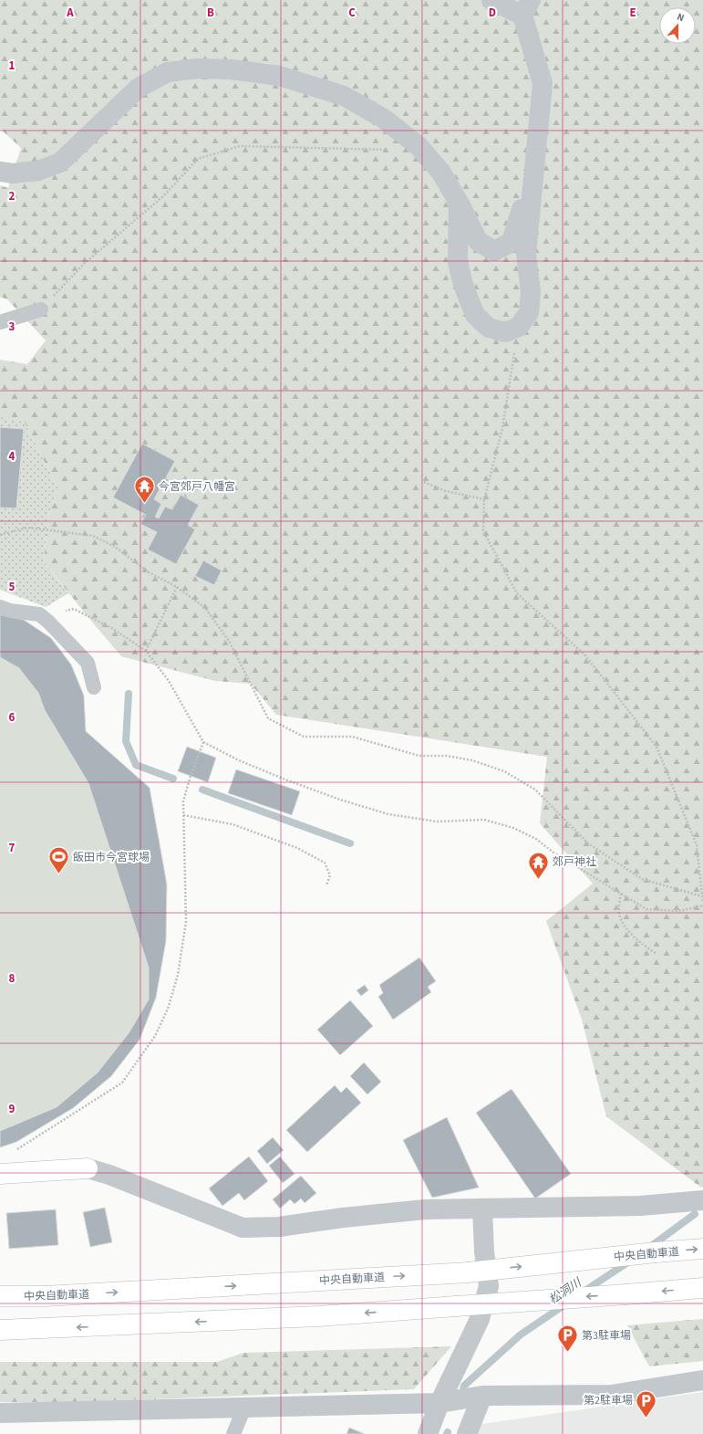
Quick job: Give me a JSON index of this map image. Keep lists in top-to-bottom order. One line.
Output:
{"streets":{"main road":["中央自動車道"]},"water":["松洞川"],"places":{"temple":["今宮郊戸八幡宮","郊戸神社"],"sports":["飯田市今宮球場"],"parking":["第3駐車場","第2駐車場"]},"north":"top","grid":{"columns":["A","B","C","D","E"],"rows":["1","2","3","4","5","6","7","8","9"]}}
